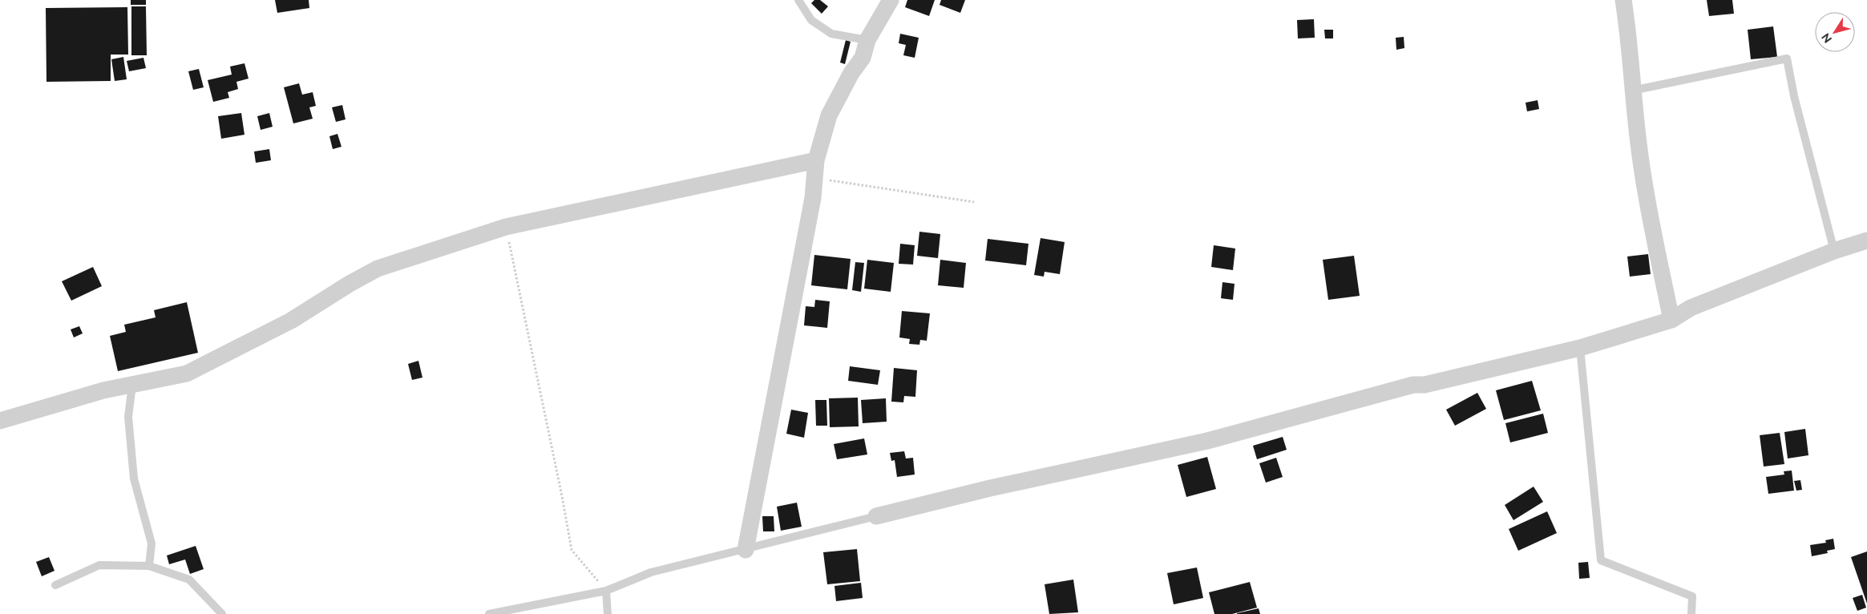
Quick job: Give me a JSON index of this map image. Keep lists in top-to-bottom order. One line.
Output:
{"north":"bottom left"}
